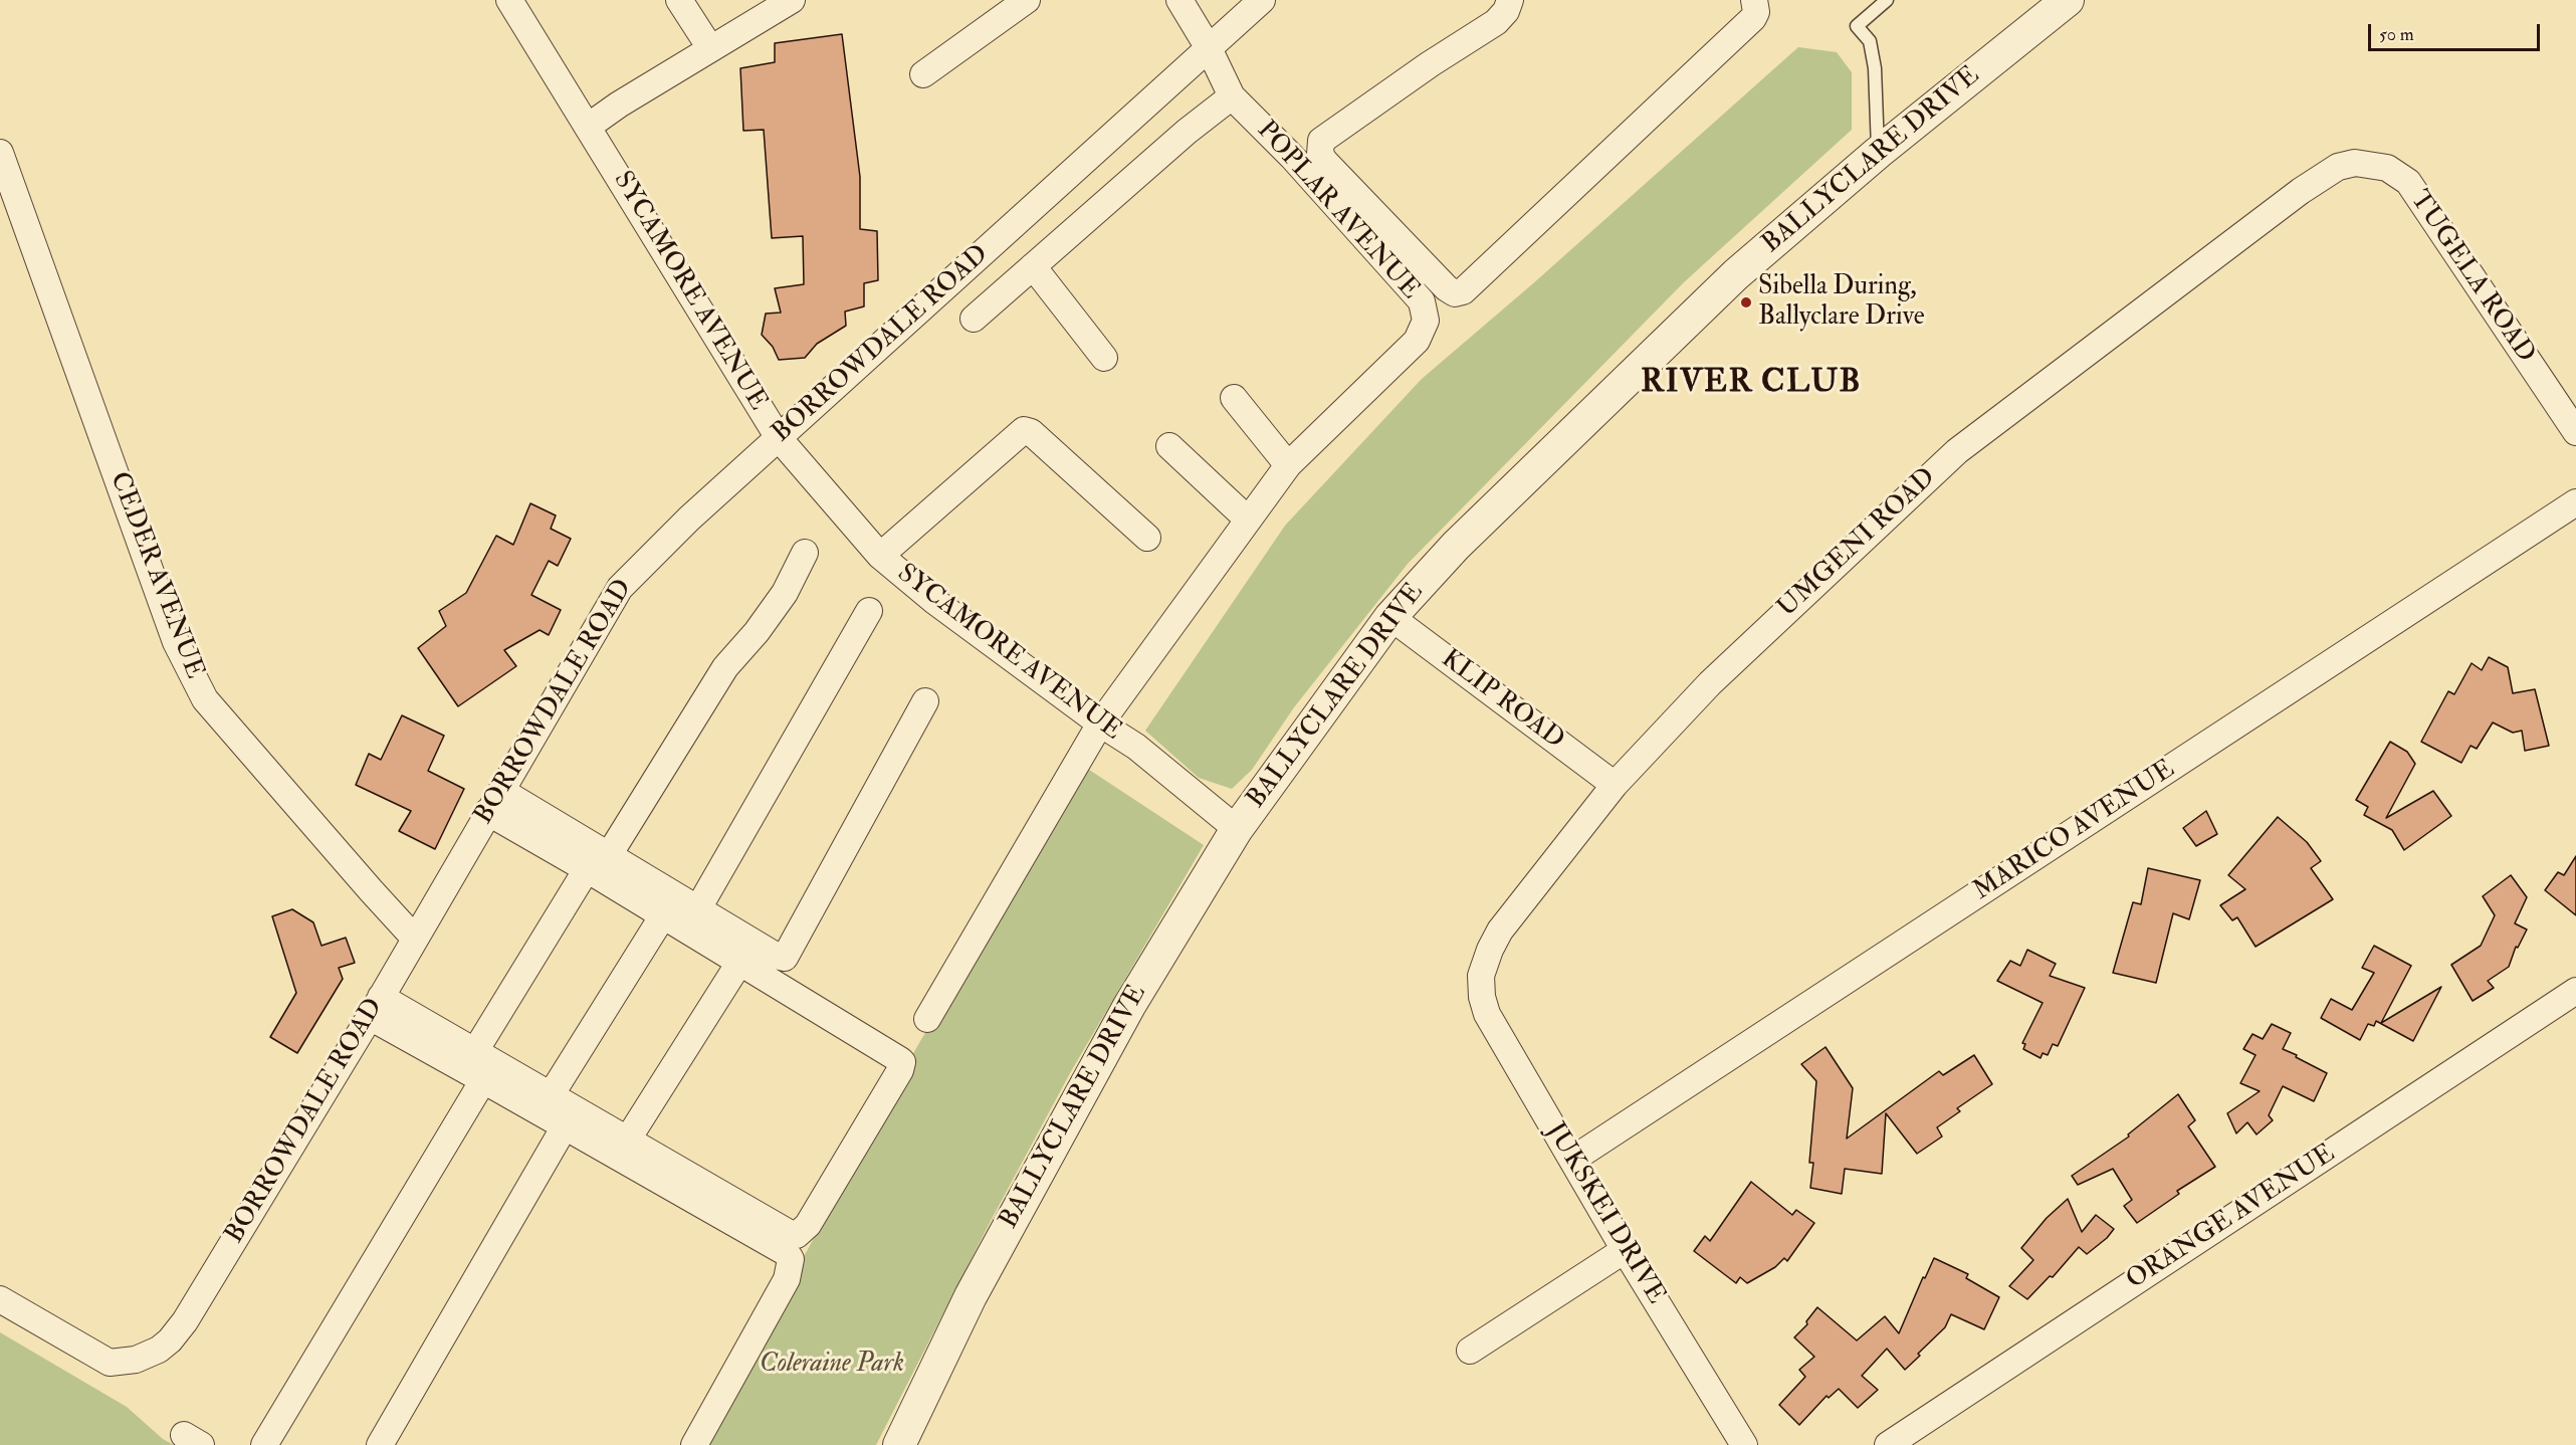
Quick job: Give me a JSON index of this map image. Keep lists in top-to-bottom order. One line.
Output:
{"streets":{"street":["BALLYCLARE DRIVE","POPLAR AVENUE","TUGELA ROAD","SYCAMORE AVENUE","BORROWDALE ROAD","UMGENI ROAD","CEDER AVENUE","KLIP ROAD","MARICO AVENUE","JUKSKEI DRIVE","ORANGE AVENUE"]},"crossings":[["BALLYCLARE DRIVE","SYCAMORE AVENUE"],["BALLYCLARE DRIVE","KLIP ROAD"],["POPLAR AVENUE","SYCAMORE AVENUE"],["POPLAR AVENUE","BORROWDALE ROAD"],["TUGELA ROAD","UMGENI ROAD"],["SYCAMORE AVENUE","BORROWDALE ROAD"],["BORROWDALE ROAD","CEDER AVENUE"],["UMGENI ROAD","KLIP ROAD"],["UMGENI ROAD","JUKSKEI DRIVE"],["MARICO AVENUE","JUKSKEI DRIVE"]],"districts":["RIVER CLUB"],"parks":["Coleraine Park"],"places":["Sibella During, Ballyclare Drive"],"scale_bar":"50 m"}
